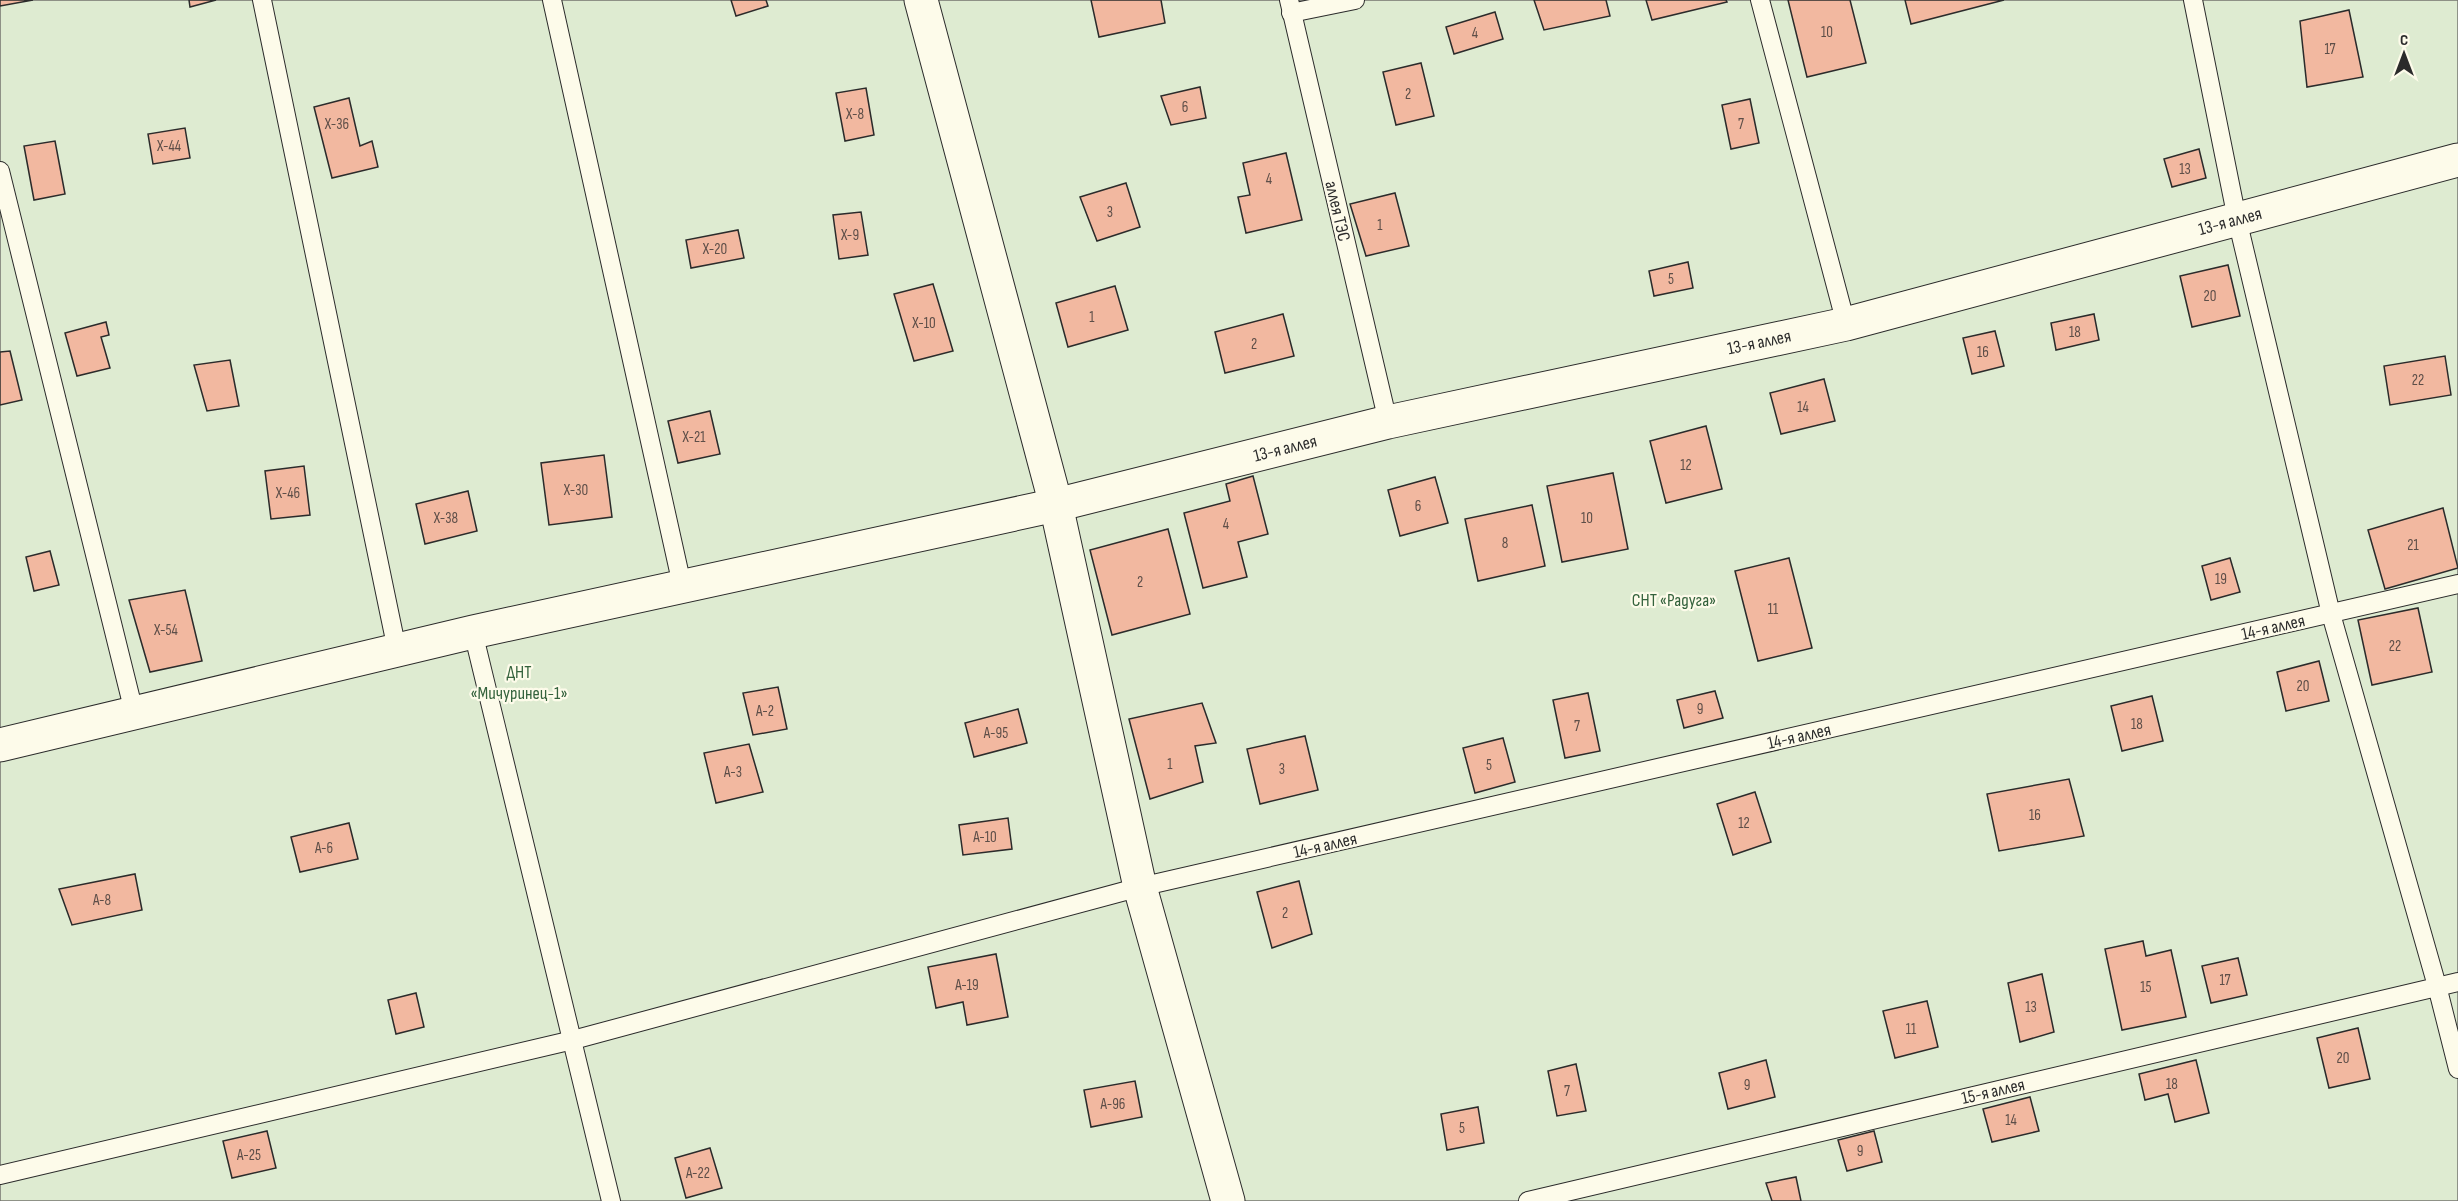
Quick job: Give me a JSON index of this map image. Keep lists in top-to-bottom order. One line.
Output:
{"streets":{"street":["13-я аллея"],"lane":["аллея ТЭС","14-я аллея","15-я аллея"]},"crossings":[["аллея ТЭС","13-я аллея"]],"parks":["СНТ «Радуга»","ДНТ «Мичуринец-1»"],"house_numbers":["10","4","17","2","6","Х-8","Х-36","7","Х-44","13","4","3","1","Х-9","Х-20","5","20","1","Х-10","18","2","16","22","14","Х-21","12","Х-30","Х-46","6","Х-38","10","4","8","21","19","2","11","Х-54","22","20","9","А-2","18","7","А-95","1","5","3","А-3","16","12","А-10","А-6","А-8","2","17","А-19","15","13","11","20","18","9","7","А-96","14","5","9","А-25","А-22"],"north":"top"}
